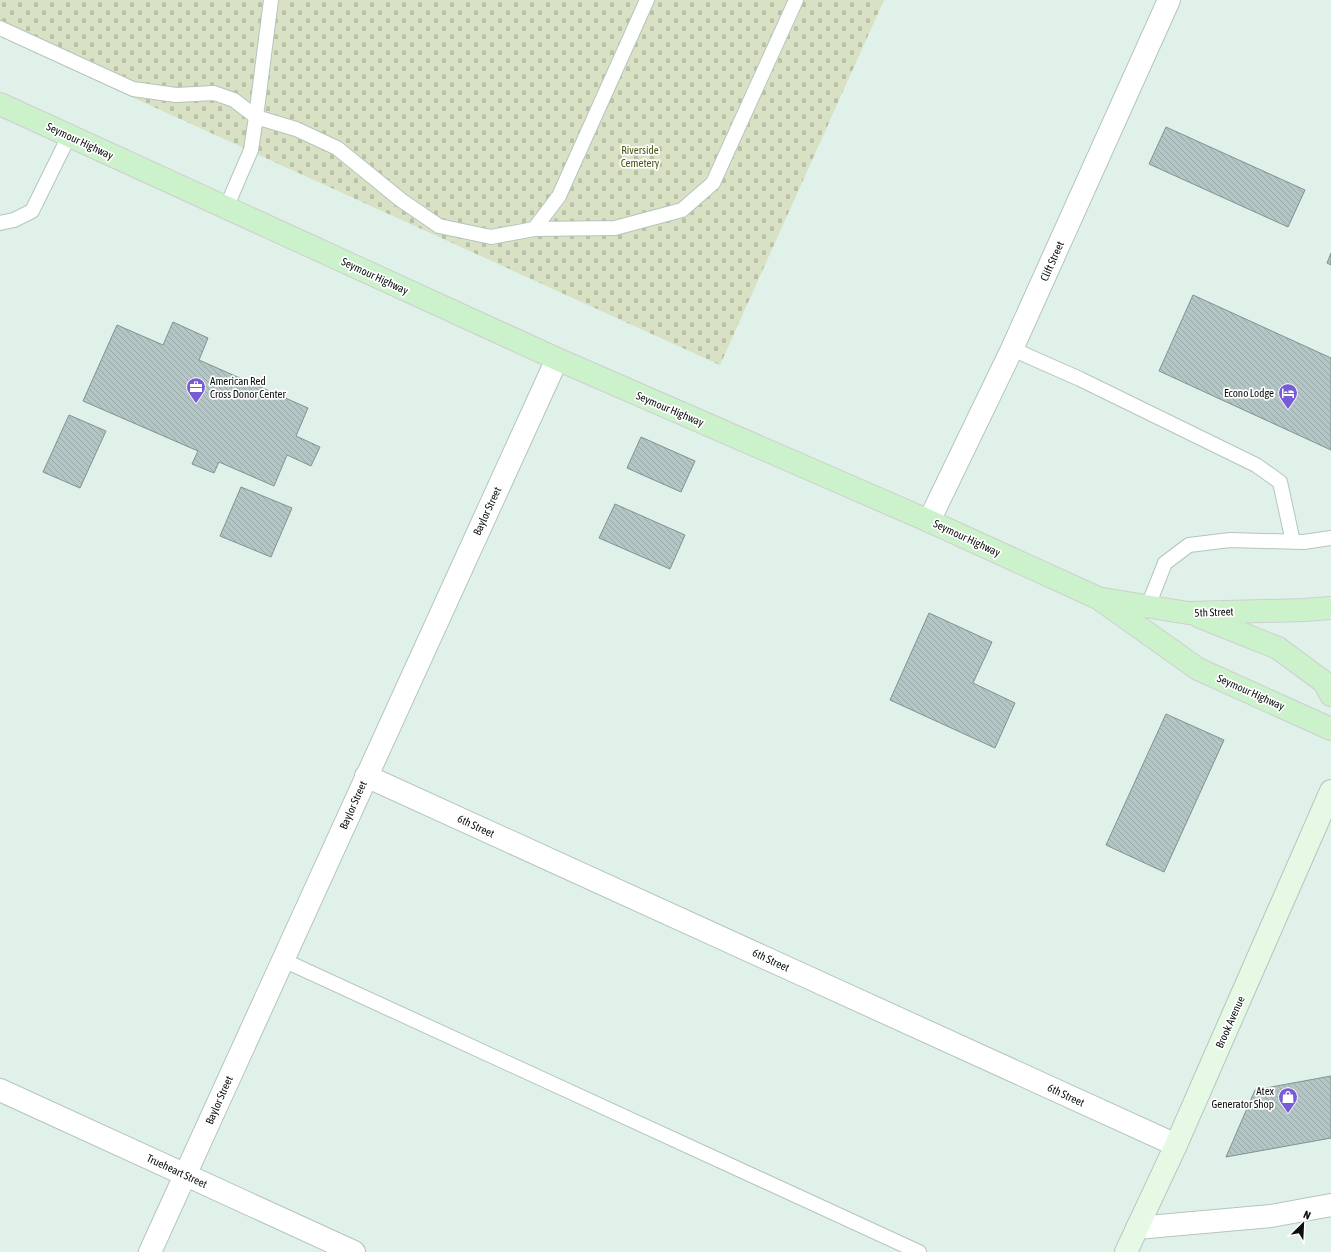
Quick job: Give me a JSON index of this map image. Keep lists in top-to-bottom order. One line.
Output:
{"streets":{"main road":["Seymour Highway","5th Street"],"street":["Clift Street","Baylor Street","6th Street","Brook Avenue","Trueheart Street"]},"crossings":[["Seymour Highway","Clift Street"],["Seymour Highway","Baylor Street"],["Seymour Highway","5th Street"],["Baylor Street","6th Street"],["Baylor Street","Trueheart Street"],["6th Street","Brook Avenue"]],"parks":["Riverside Cemetery"],"places":{"office":["American Red Cross Donor Center"],"hotel":["Econo Lodge"],"shop":["Atex Generator Shop"]},"north":"top right"}
